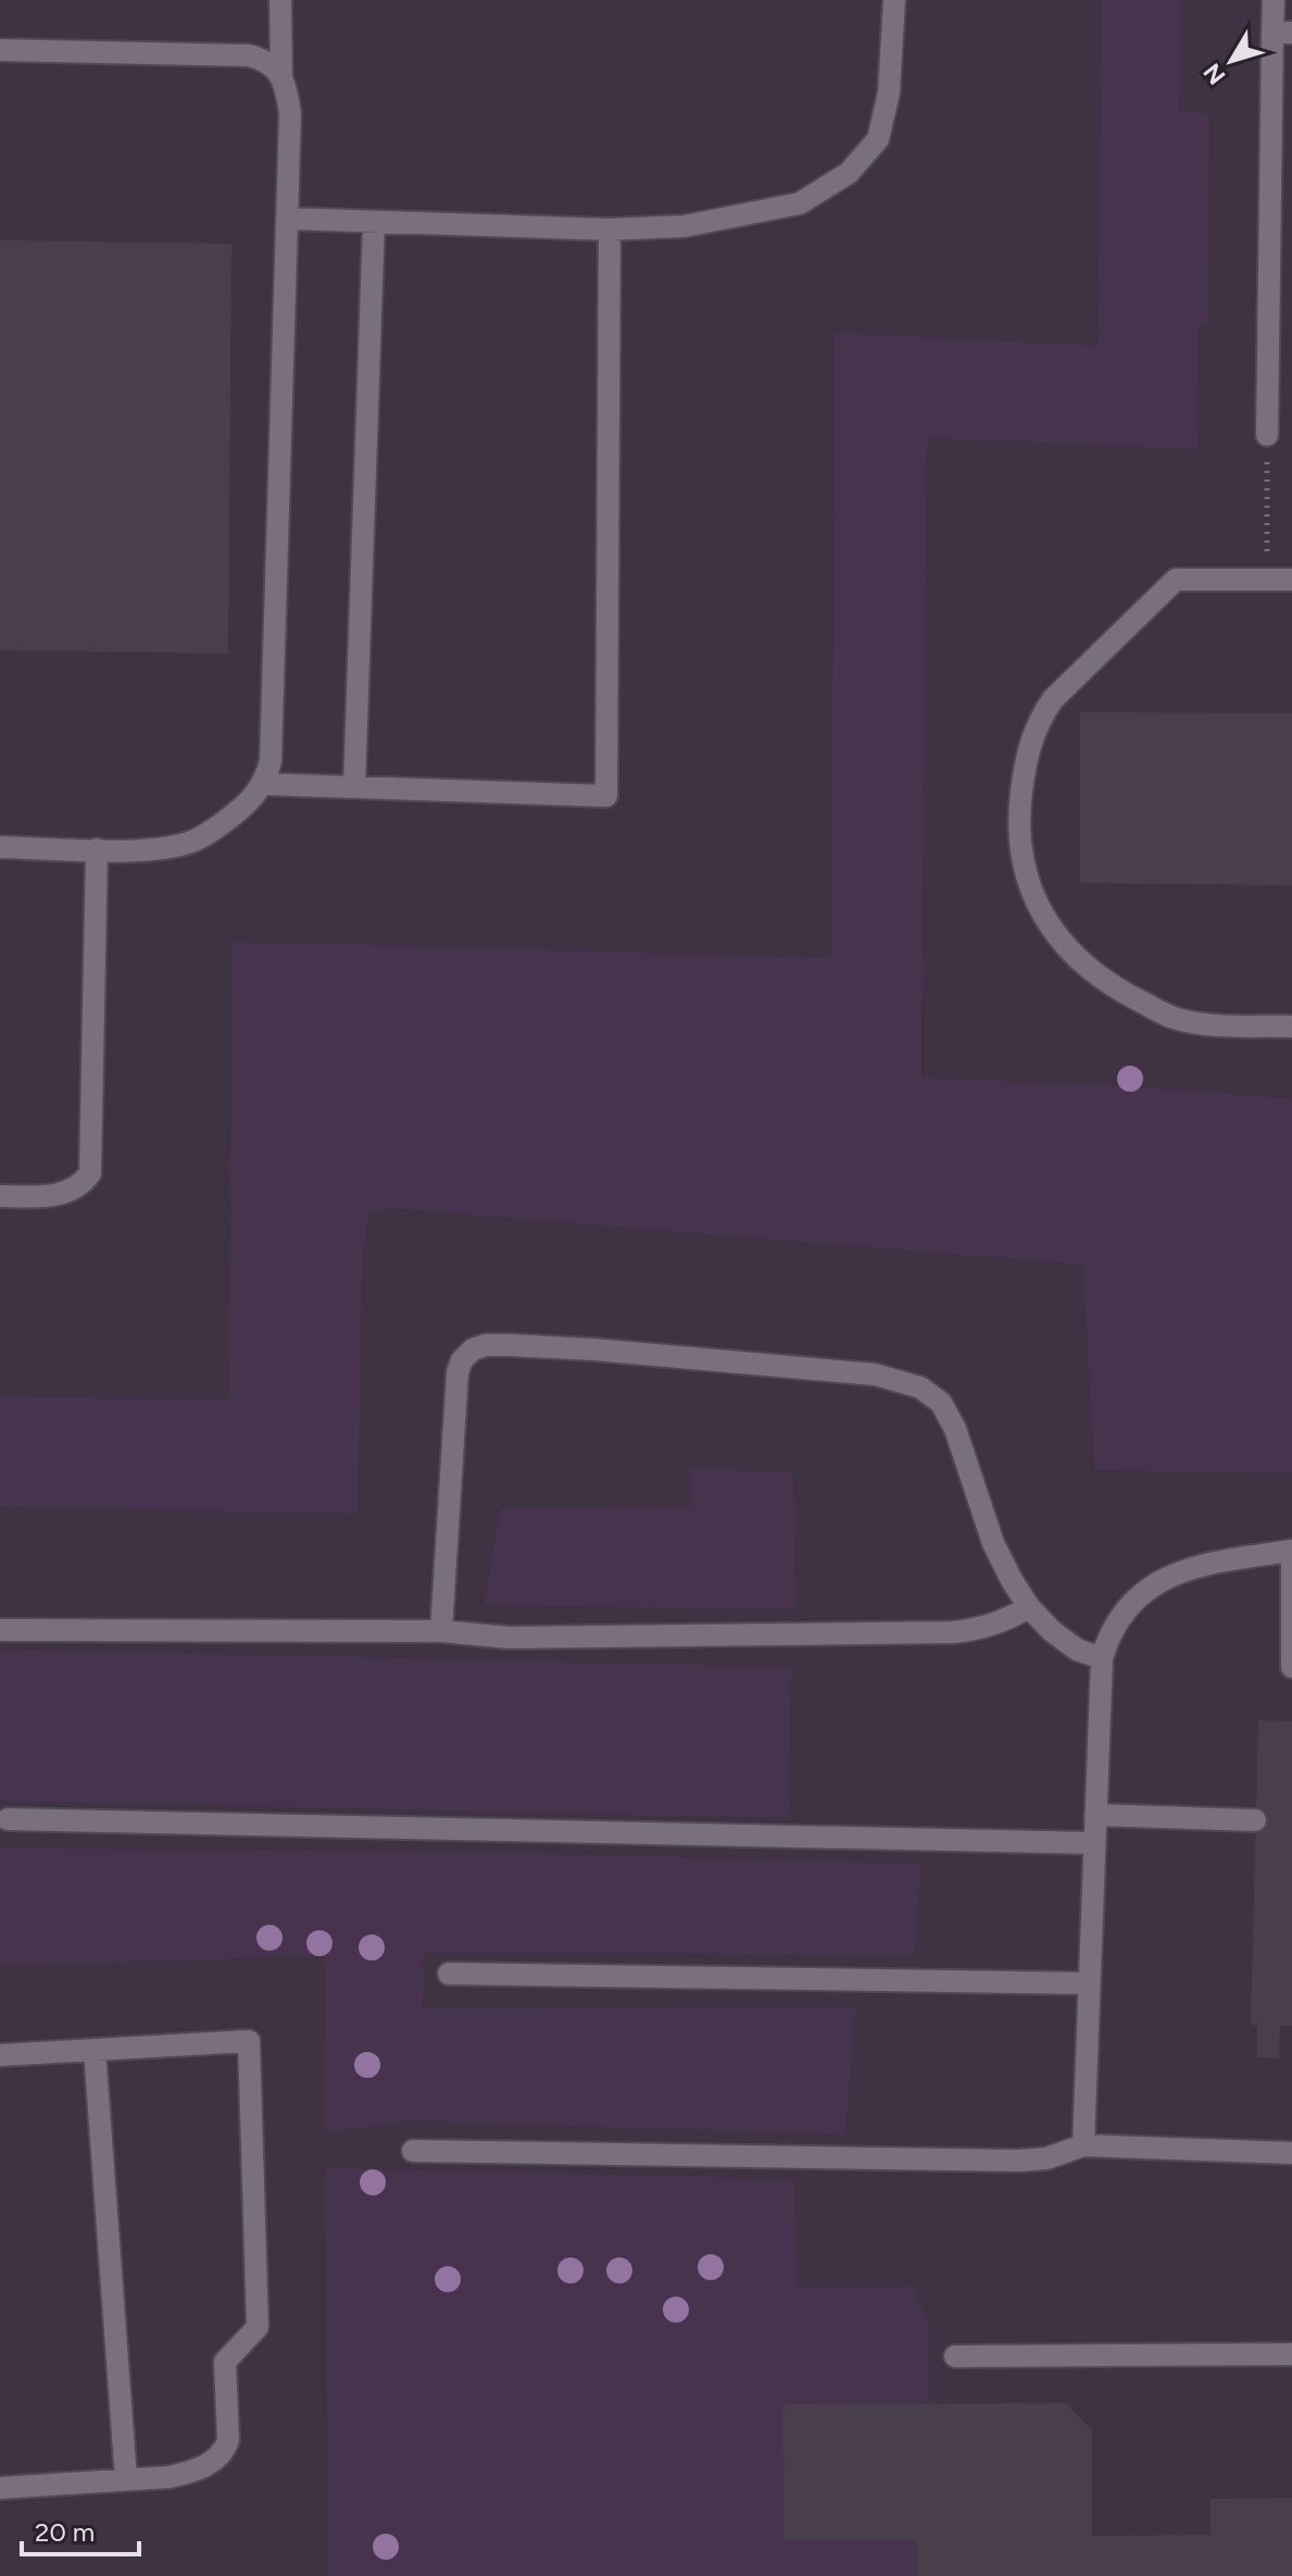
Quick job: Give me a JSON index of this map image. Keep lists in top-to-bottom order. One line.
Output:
{"scale_bar":"20 m","north":"bottom left"}
